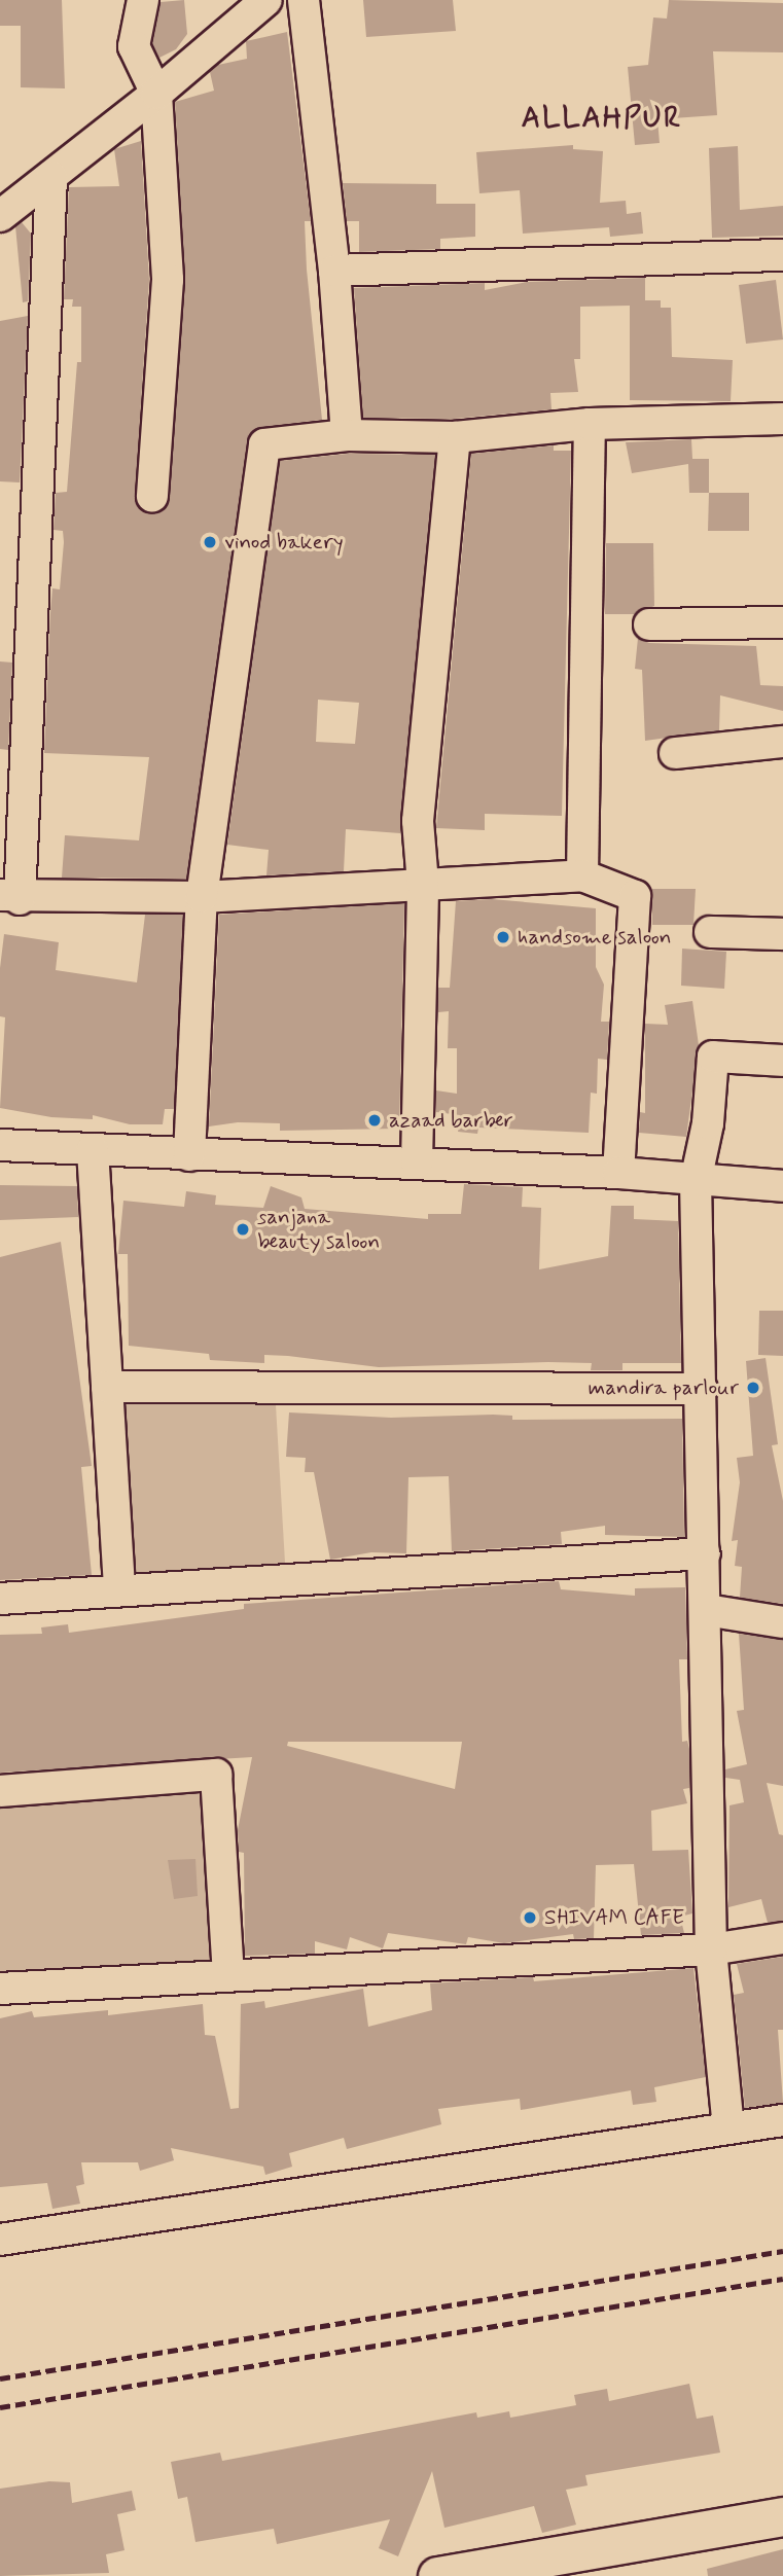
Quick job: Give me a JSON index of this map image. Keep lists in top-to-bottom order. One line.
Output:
{"districts":["ALLAHPUR"],"places":["vinod bakery","handsome saloon","azaad barber","sanjana beauty saloon","mandira parlour","SHIVAM CAFE"]}
